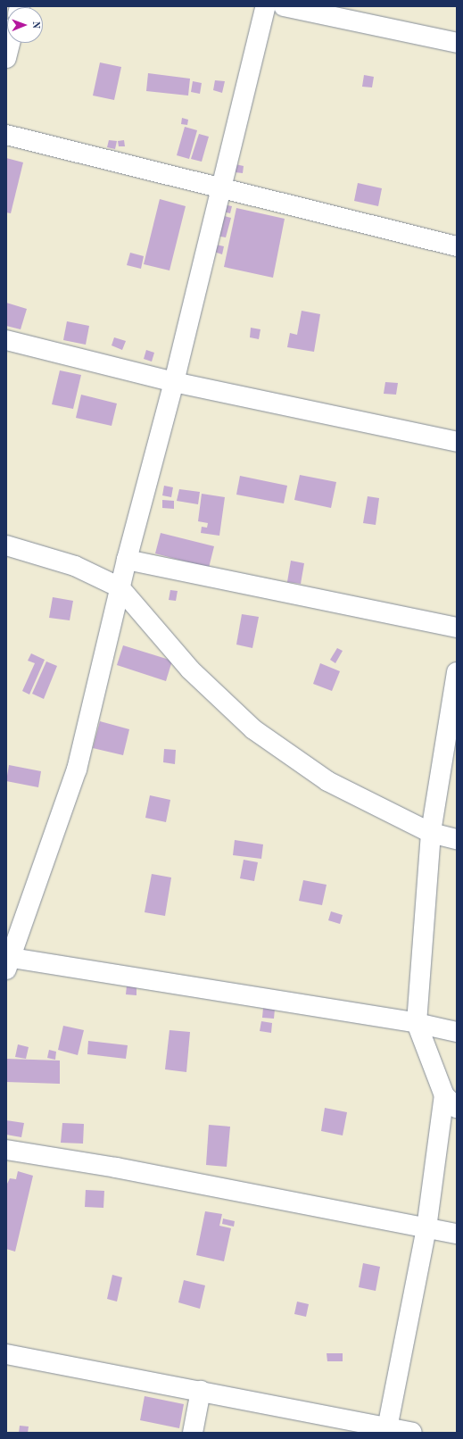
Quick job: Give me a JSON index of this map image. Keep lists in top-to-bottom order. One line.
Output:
{"north":"right"}
